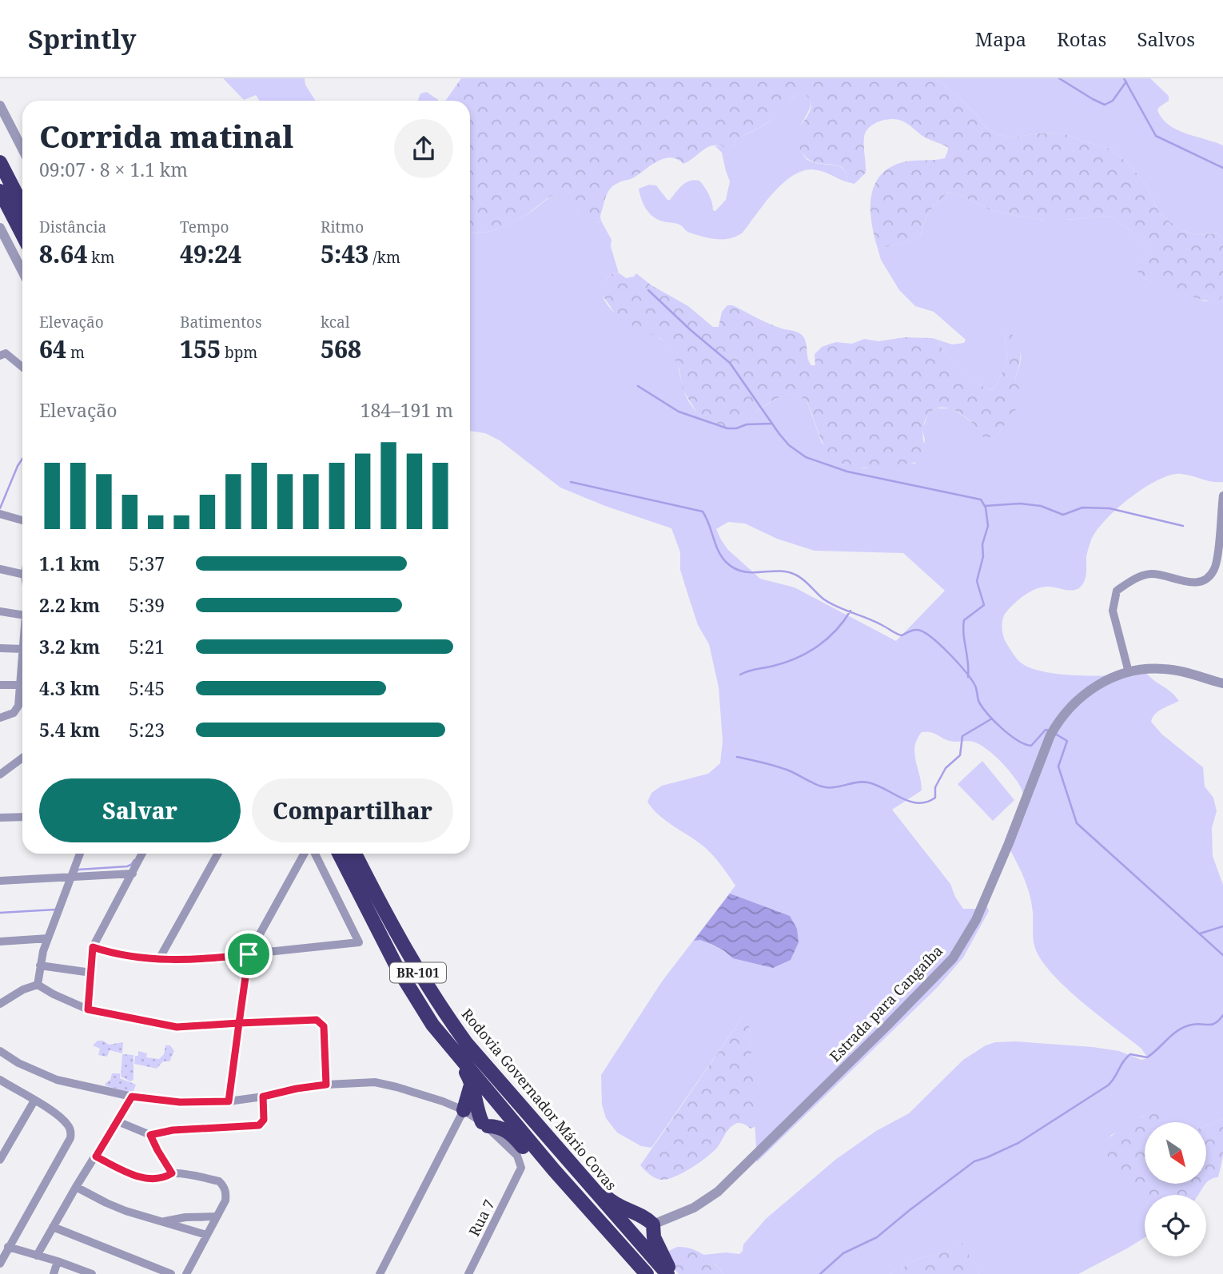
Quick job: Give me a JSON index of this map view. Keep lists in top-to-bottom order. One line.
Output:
{"streets":{"highway":["BR-101","Rodovia Governador Mário Covas"],"street":["Estrada para Cangaíba","Rua 7"]},"north":"bottom right","page":{"header":"Sprintly","nav":["Mapa","Rotas","Salvos"],"heading":["Corrida matinal","09:07 · 8 × 1.1 km"],"stats":[["Distância","8.64 km"],["Tempo","49:24"],["Ritmo","5:43 /km"],["Elevação","64 m"],["Batimentos","155 bpm"],["kcal","568"]],"chart":["Elevação","184–191 m"],"list":[{"name":"1.1 km","note":"5:37"},{"name":"2.2 km","note":"5:39"},{"name":"3.2 km","note":"5:21"},{"name":"4.3 km","note":"5:45"},{"name":"5.4 km","note":"5:23"}],"buttons":["Salvar","Compartilhar"]}}
